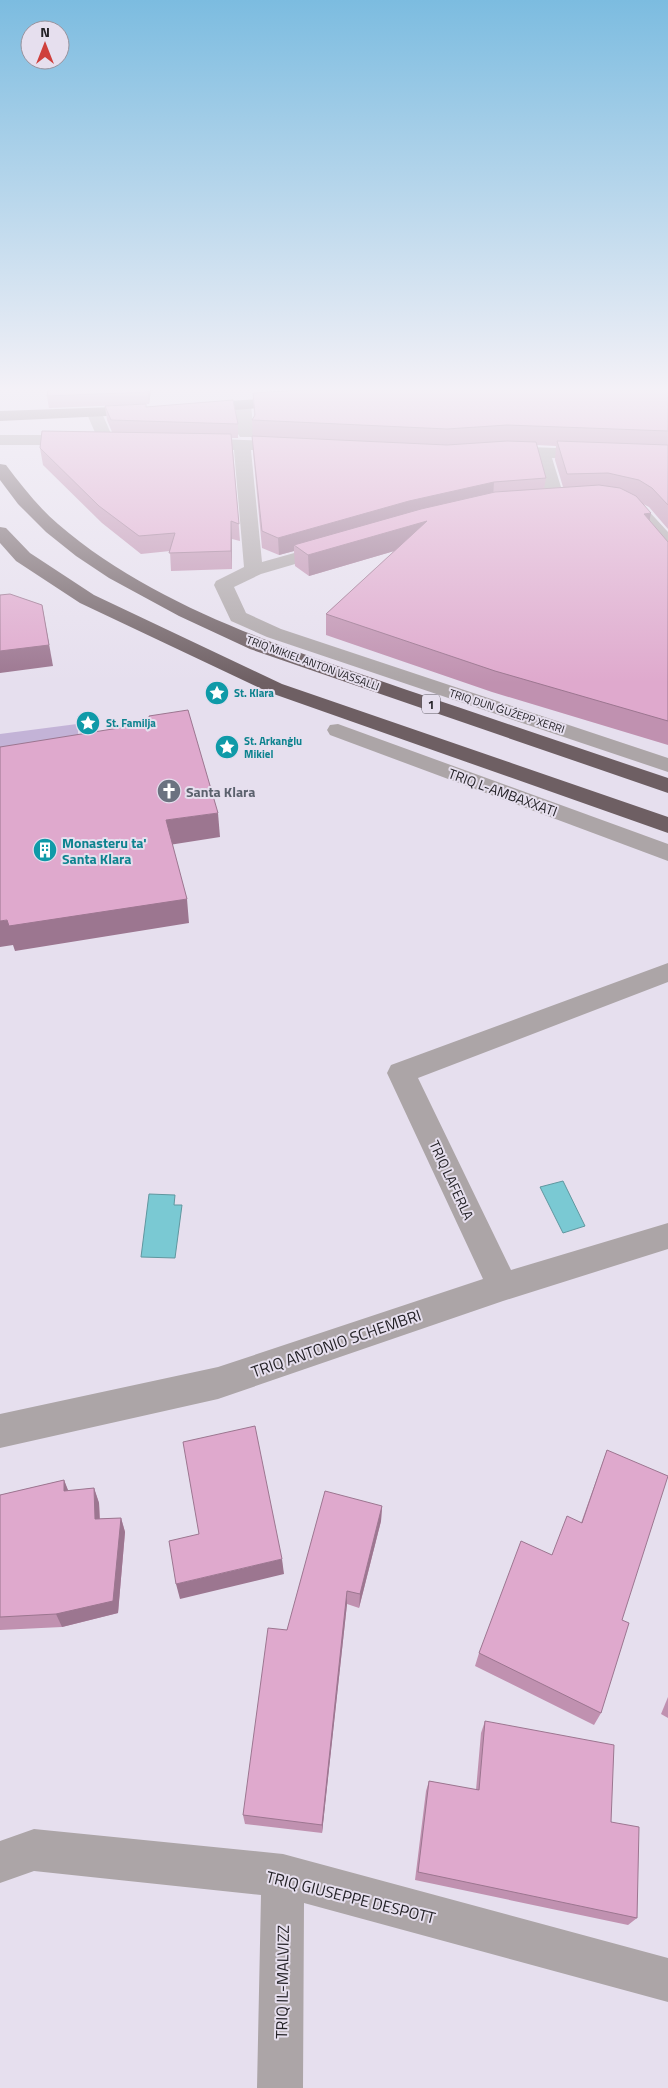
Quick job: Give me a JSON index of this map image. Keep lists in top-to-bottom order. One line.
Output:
{"streets":{"highway":["TRIQ MIKIEL ANTON VASSALLI","1"],"street":["TRIQ DUN ǴUŹEPP XERRI","TRIQ L-AMBAXXATI","TRIQ LAFERLA","TRIQ ANTONIO SCHEMBRI","TRIQ GIUSEPPE DESPOTT","TRIQ IL-MALVIZZ"]},"crossings":[["TRIQ MIKIEL ANTON VASSALLI","TRIQ DUN ǴUŹEPP XERRI"],["TRIQ LAFERLA","TRIQ ANTONIO SCHEMBRI"],["TRIQ GIUSEPPE DESPOTT","TRIQ IL-MALVIZZ"]],"places":{"place":["St. Klara","St. Familja","St. Arkanġlu Mikiel"],"church":["Santa Klara"],"building":["Monasteru ta' Santa Klara"]},"north":"top"}
